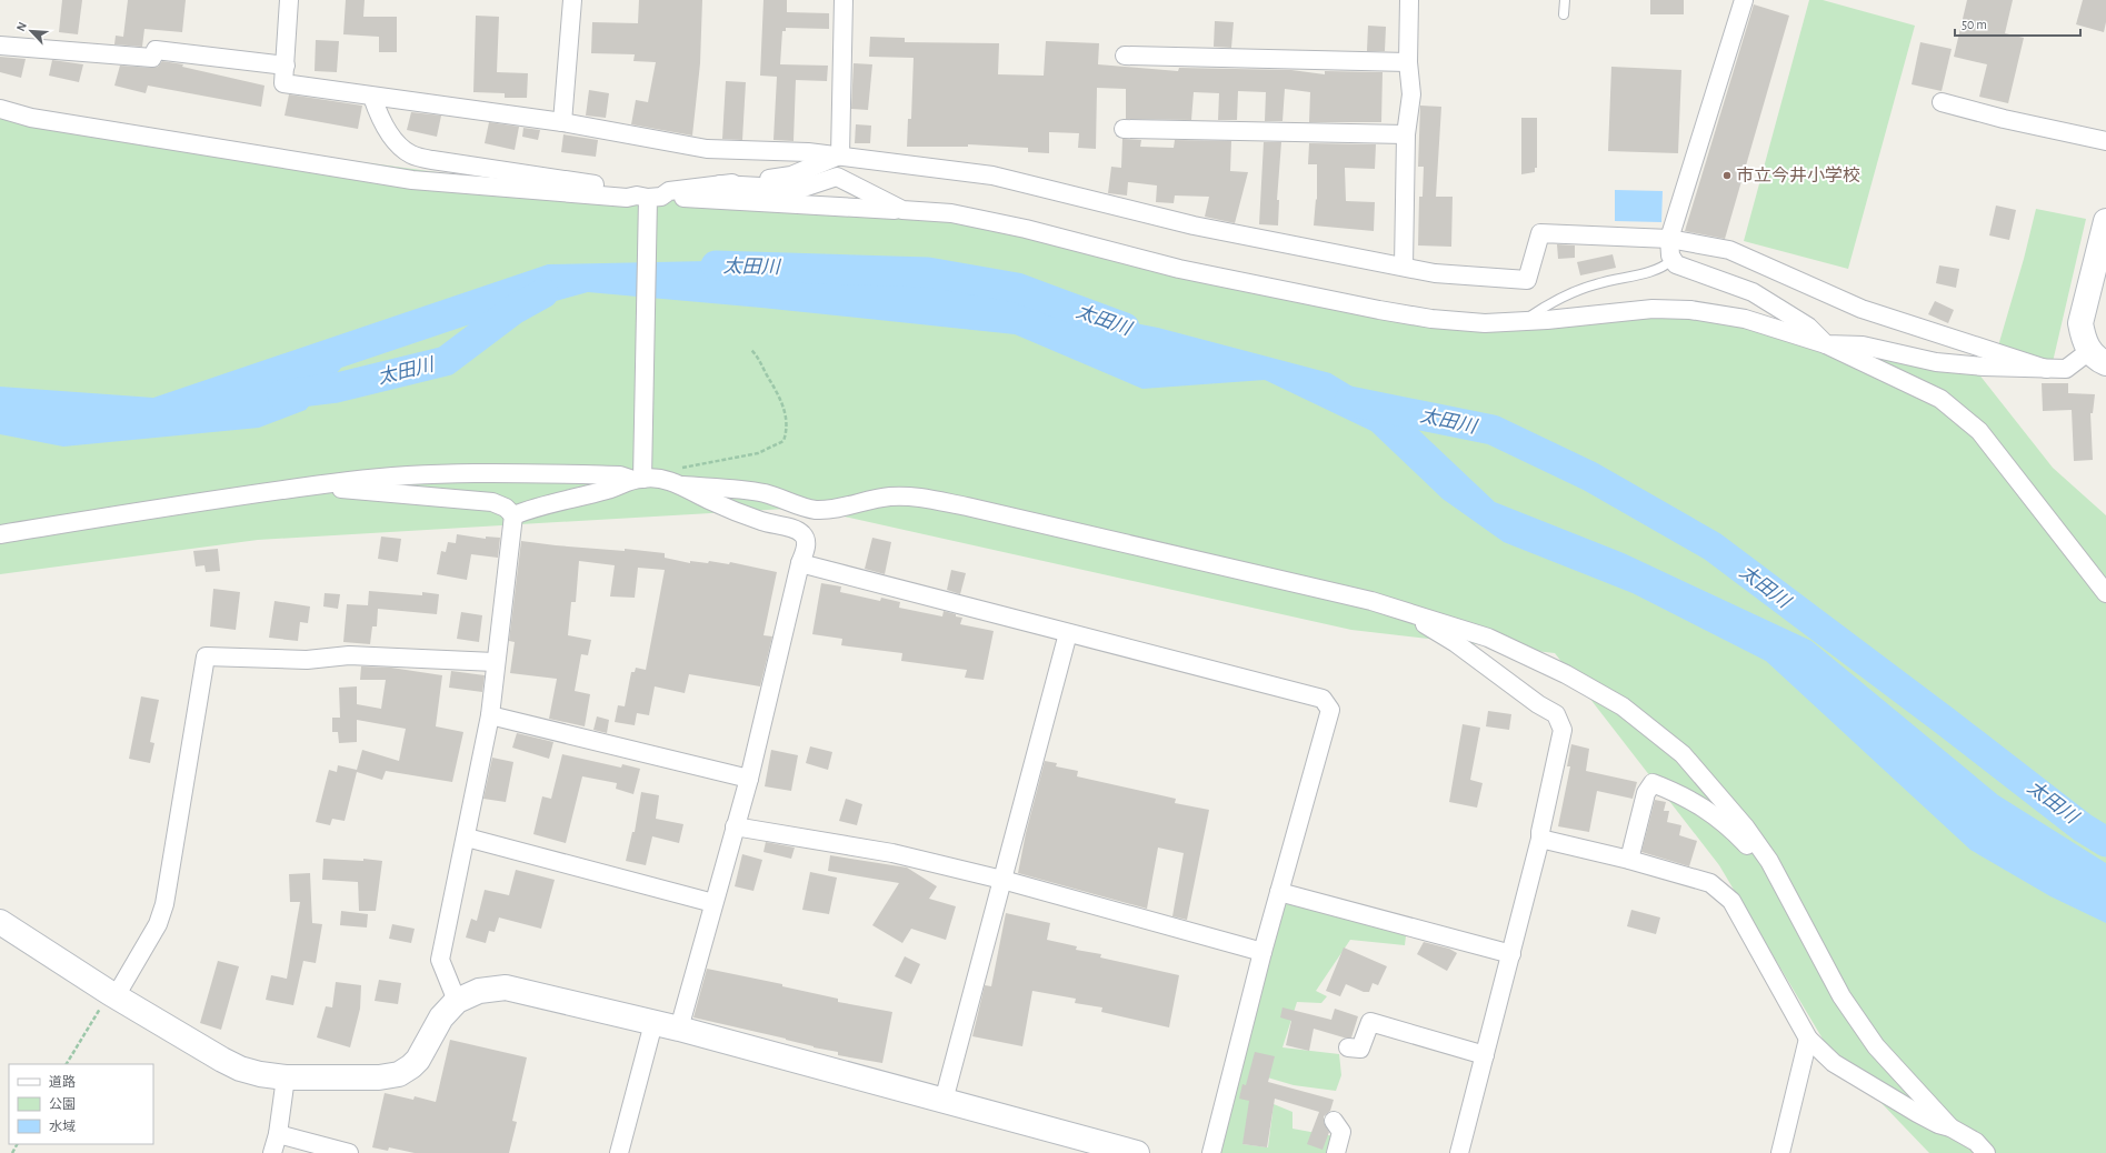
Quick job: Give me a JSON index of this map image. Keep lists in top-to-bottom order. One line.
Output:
{"water":["太田川"],"places":["市立今井小学校"],"legend":["道路","公園","水域"],"scale_bar":"50 m","north":"top left"}
